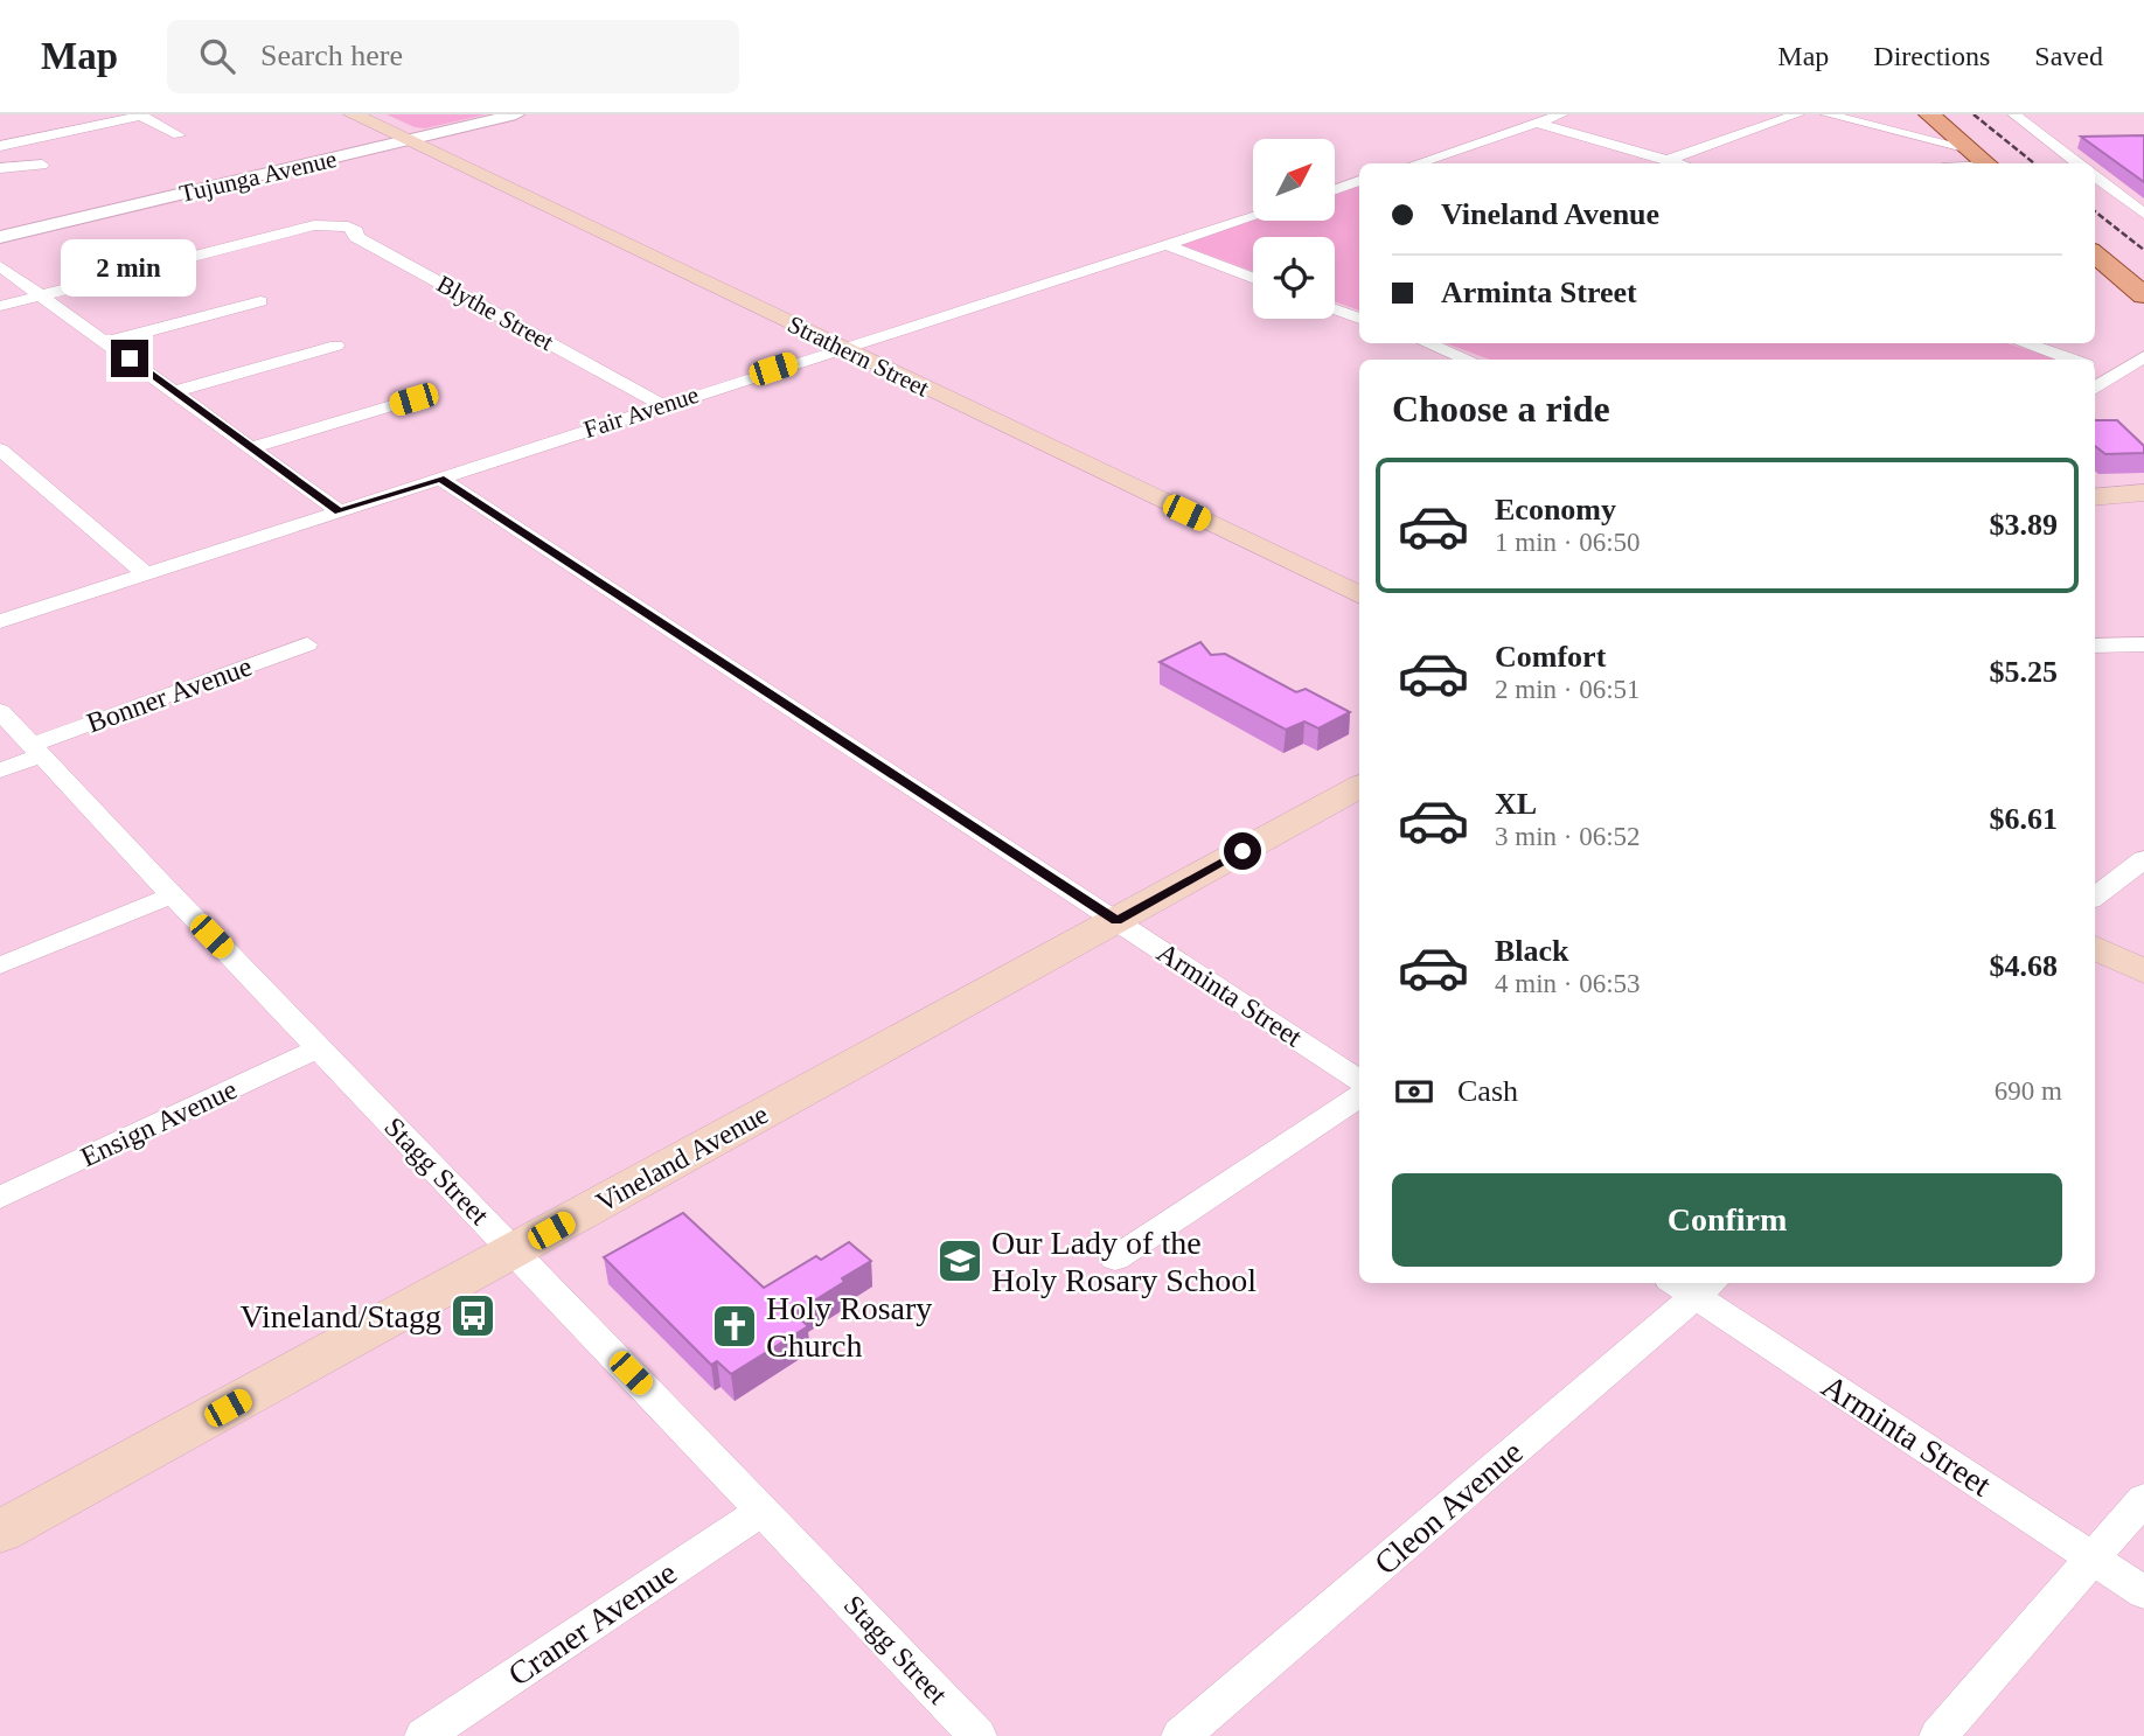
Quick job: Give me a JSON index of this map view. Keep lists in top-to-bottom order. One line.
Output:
{"streets":{"main road":["Strathern Street","Vineland Avenue"],"street":["Tujunga Avenue","Blythe Street","Fair Avenue","Bonner Avenue","Arminta Street","Ensign Avenue","Stagg Street","Cleon Avenue","Craner Avenue"]},"crossings":[["Tujunga Avenue","Strathern Street"],["Blythe Street","Fair Avenue"],["Strathern Street","Fair Avenue"],["Fair Avenue","Arminta Street"],["Bonner Avenue","Stagg Street"],["Arminta Street","Vineland Avenue"],["Arminta Street","Cleon Avenue"],["Ensign Avenue","Stagg Street"],["Vineland Avenue","Stagg Street"],["Stagg Street","Craner Avenue"]],"places":{"school or university":["Our Lady of the Holy Rosary School"],"bus stop":["Vineland/Stagg"],"church":["Holy Rosary Church"]},"north":"top right","page":{"header":"Map","search":"Search here","nav":["Map","Directions","Saved"],"banner":["Vineland Avenue","Arminta Street"],"bubble":"2 min","heading":"Choose a ride","list":[{"name":"Economy","note":"1 min · 06:50","value":"$3.89"},{"name":"Comfort","note":"2 min · 06:51","value":"$5.25"},{"name":"XL","note":"3 min · 06:52","value":"$6.61"},{"name":"Black","note":"4 min · 06:53","value":"$4.68"}],"pay":["Cash","690 m"],"buttons":"Confirm"}}
